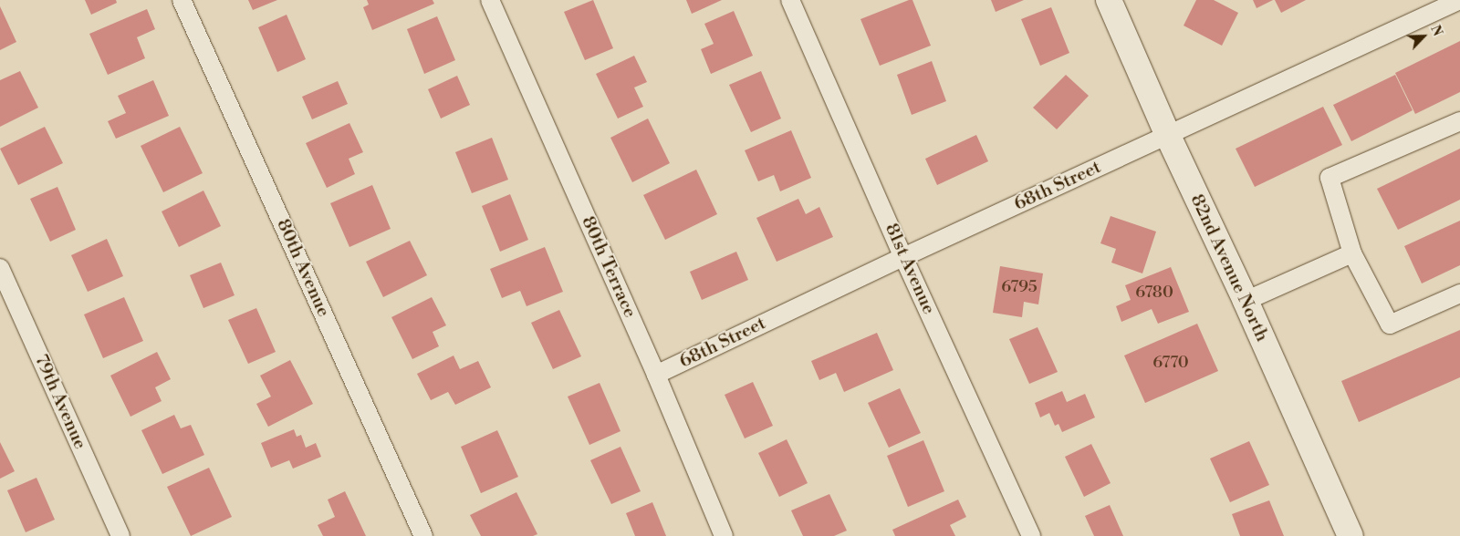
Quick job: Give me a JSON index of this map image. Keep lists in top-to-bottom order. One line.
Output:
{"streets":{"street":["68th Street","80th Terrace","80th Avenue","82nd Avenue North","81st Avenue","79th Avenue"]},"crossings":[["68th Street","80th Terrace"],["68th Street","82nd Avenue North"],["68th Street","81st Avenue"]],"house_numbers":["6795","6780","6770"],"north":"top right"}
